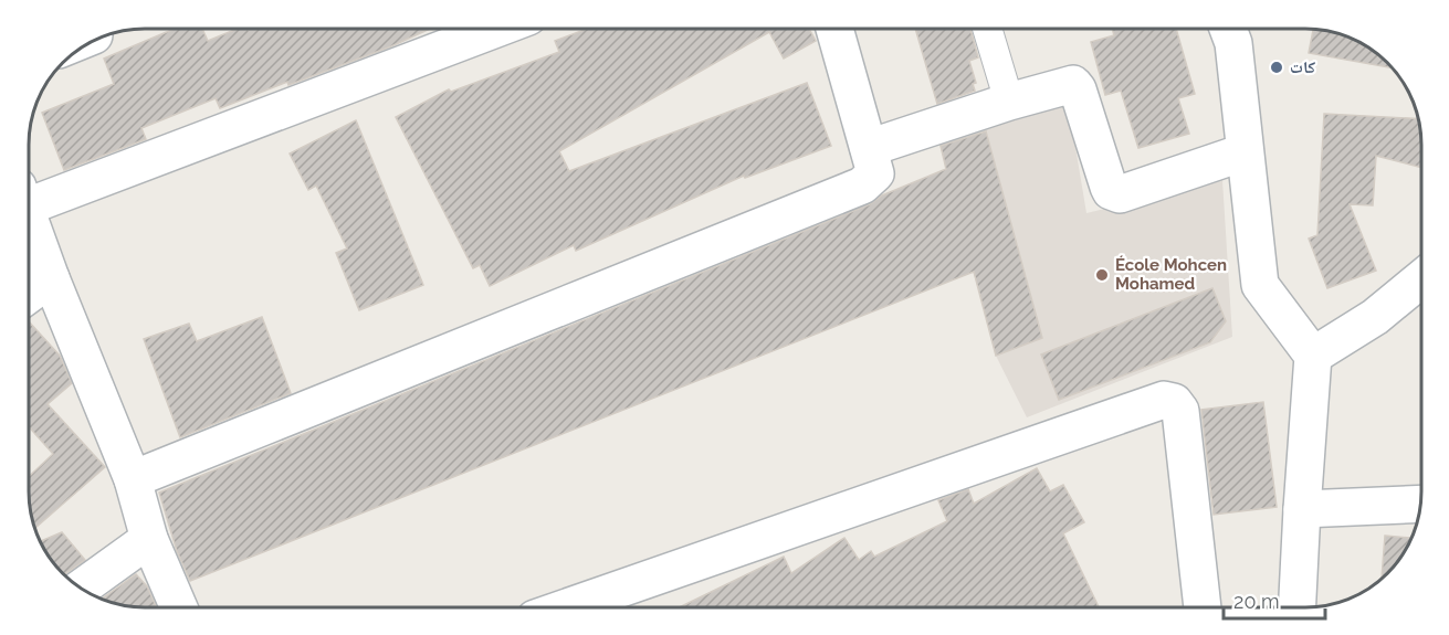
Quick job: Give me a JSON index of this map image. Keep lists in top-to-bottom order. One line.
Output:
{"places":["كات","École Mohcen Mohamed"],"scale_bar":"20 m"}
